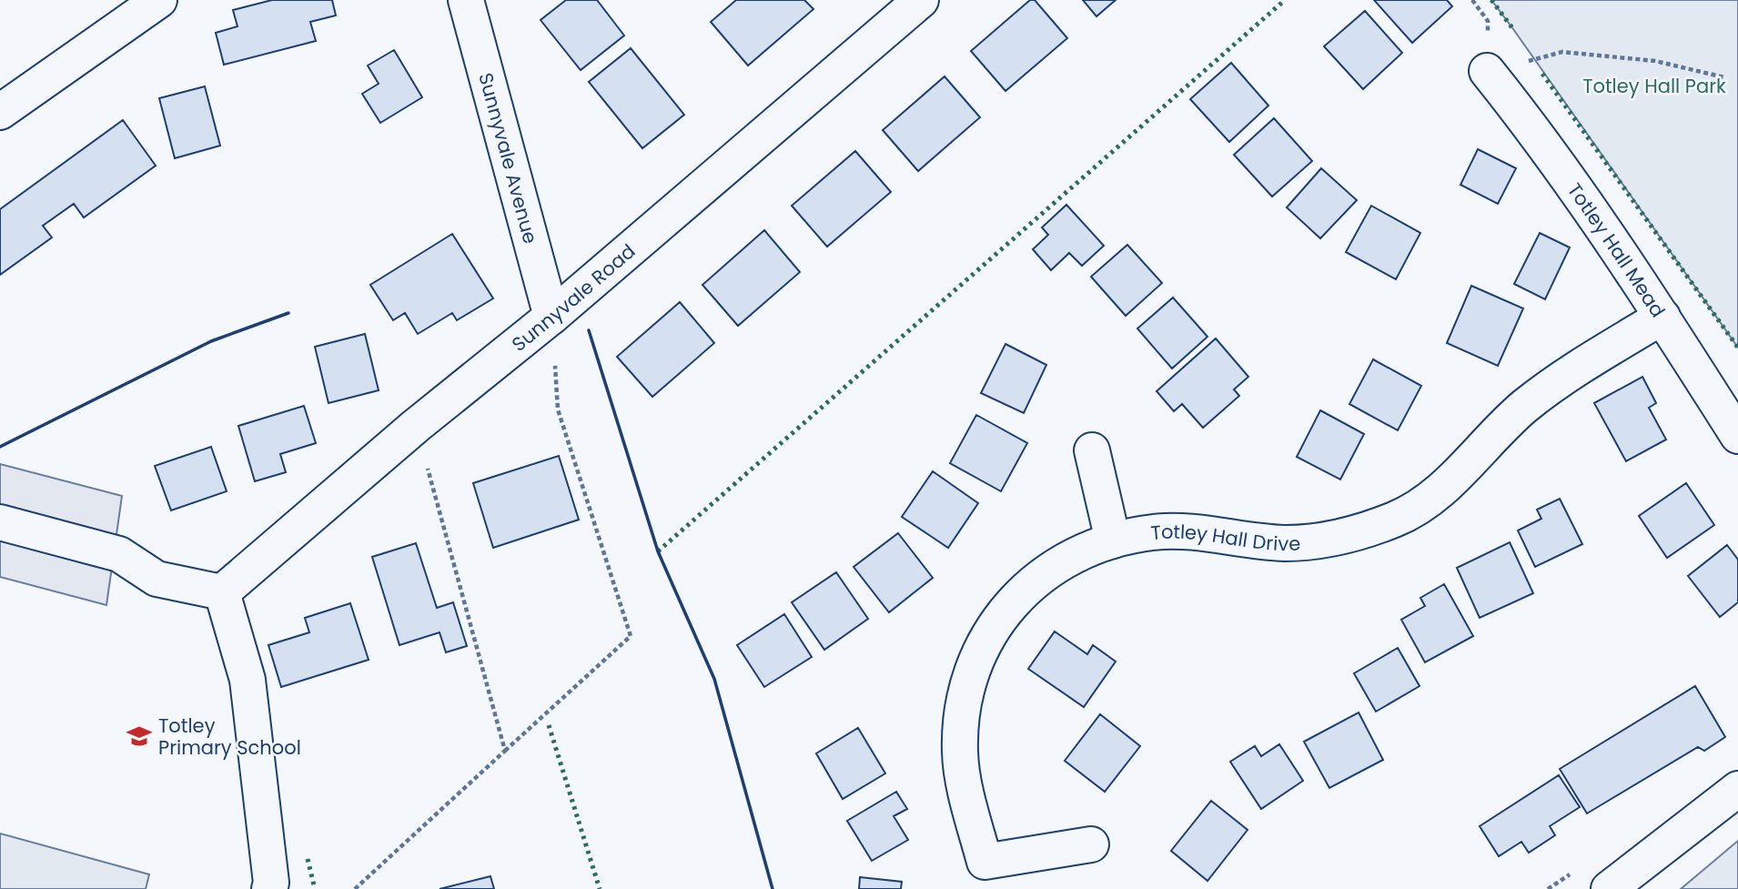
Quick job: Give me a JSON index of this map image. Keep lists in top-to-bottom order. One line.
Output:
{"streets":{"street":["Sunnyvale Avenue","Totley Hall Mead","Sunnyvale Road","Totley Hall Drive"]},"crossings":[["Sunnyvale Avenue","Sunnyvale Road"],["Totley Hall Mead","Totley Hall Drive"]],"parks":["Totley Hall Park"],"places":{"school or university":["Totley Primary School"]}}
